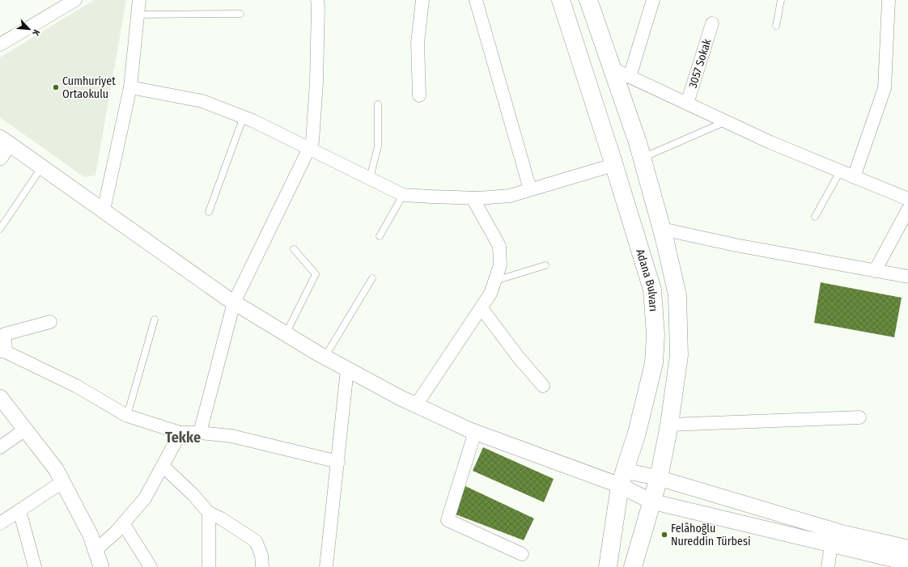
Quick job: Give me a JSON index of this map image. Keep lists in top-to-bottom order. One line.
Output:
{"streets":{"main road":["Adana Bulvarı"],"street":["3057 Sokak"]},"districts":["Tekke"],"places":["Cumhuriyet Ortaokulu","Felâhoğlu Nureddin Türbesi"],"north":"bottom right"}
